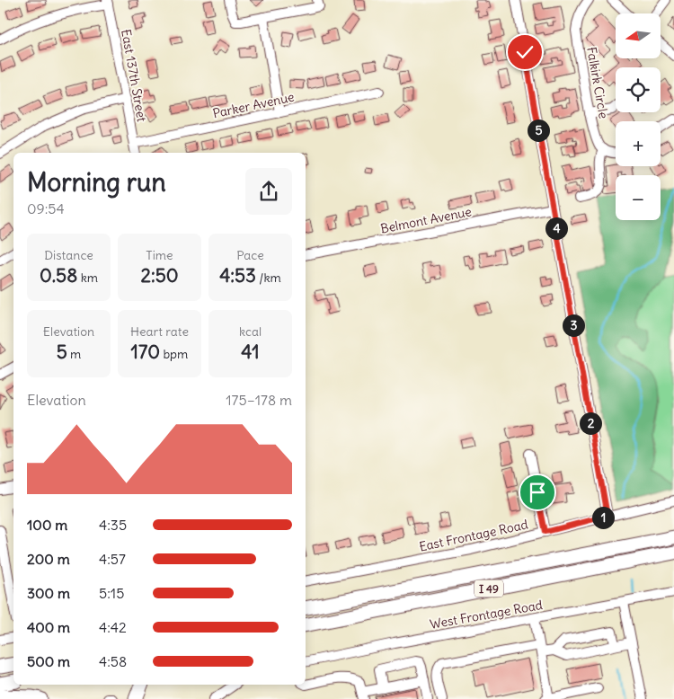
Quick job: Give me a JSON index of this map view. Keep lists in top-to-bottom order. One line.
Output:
{"streets":{"highway":["I 49"],"street":["East 137th Street","Falkirk Circle","Parker Avenue","Belmont Avenue","East Frontage Road","West Frontage Road"]},"crossings":[["East 137th Street","Parker Avenue"]],"north":"left","page":{"map_buttons":["+","−"],"pins":["5","4","3","2","1"],"heading":["Morning run","09:54"],"stats":[["Distance","0.58 km"],["Time","2:50"],["Pace","4:53 /km"],["Elevation","5 m"],["Heart rate","170 bpm"],["kcal","41"]],"chart":["Elevation","175–178 m"],"list":[{"name":"100 m","note":"4:35"},{"name":"200 m","note":"4:57"},{"name":"300 m","note":"5:15"},{"name":"400 m","note":"4:42"},{"name":"500 m","note":"4:58"}]}}
